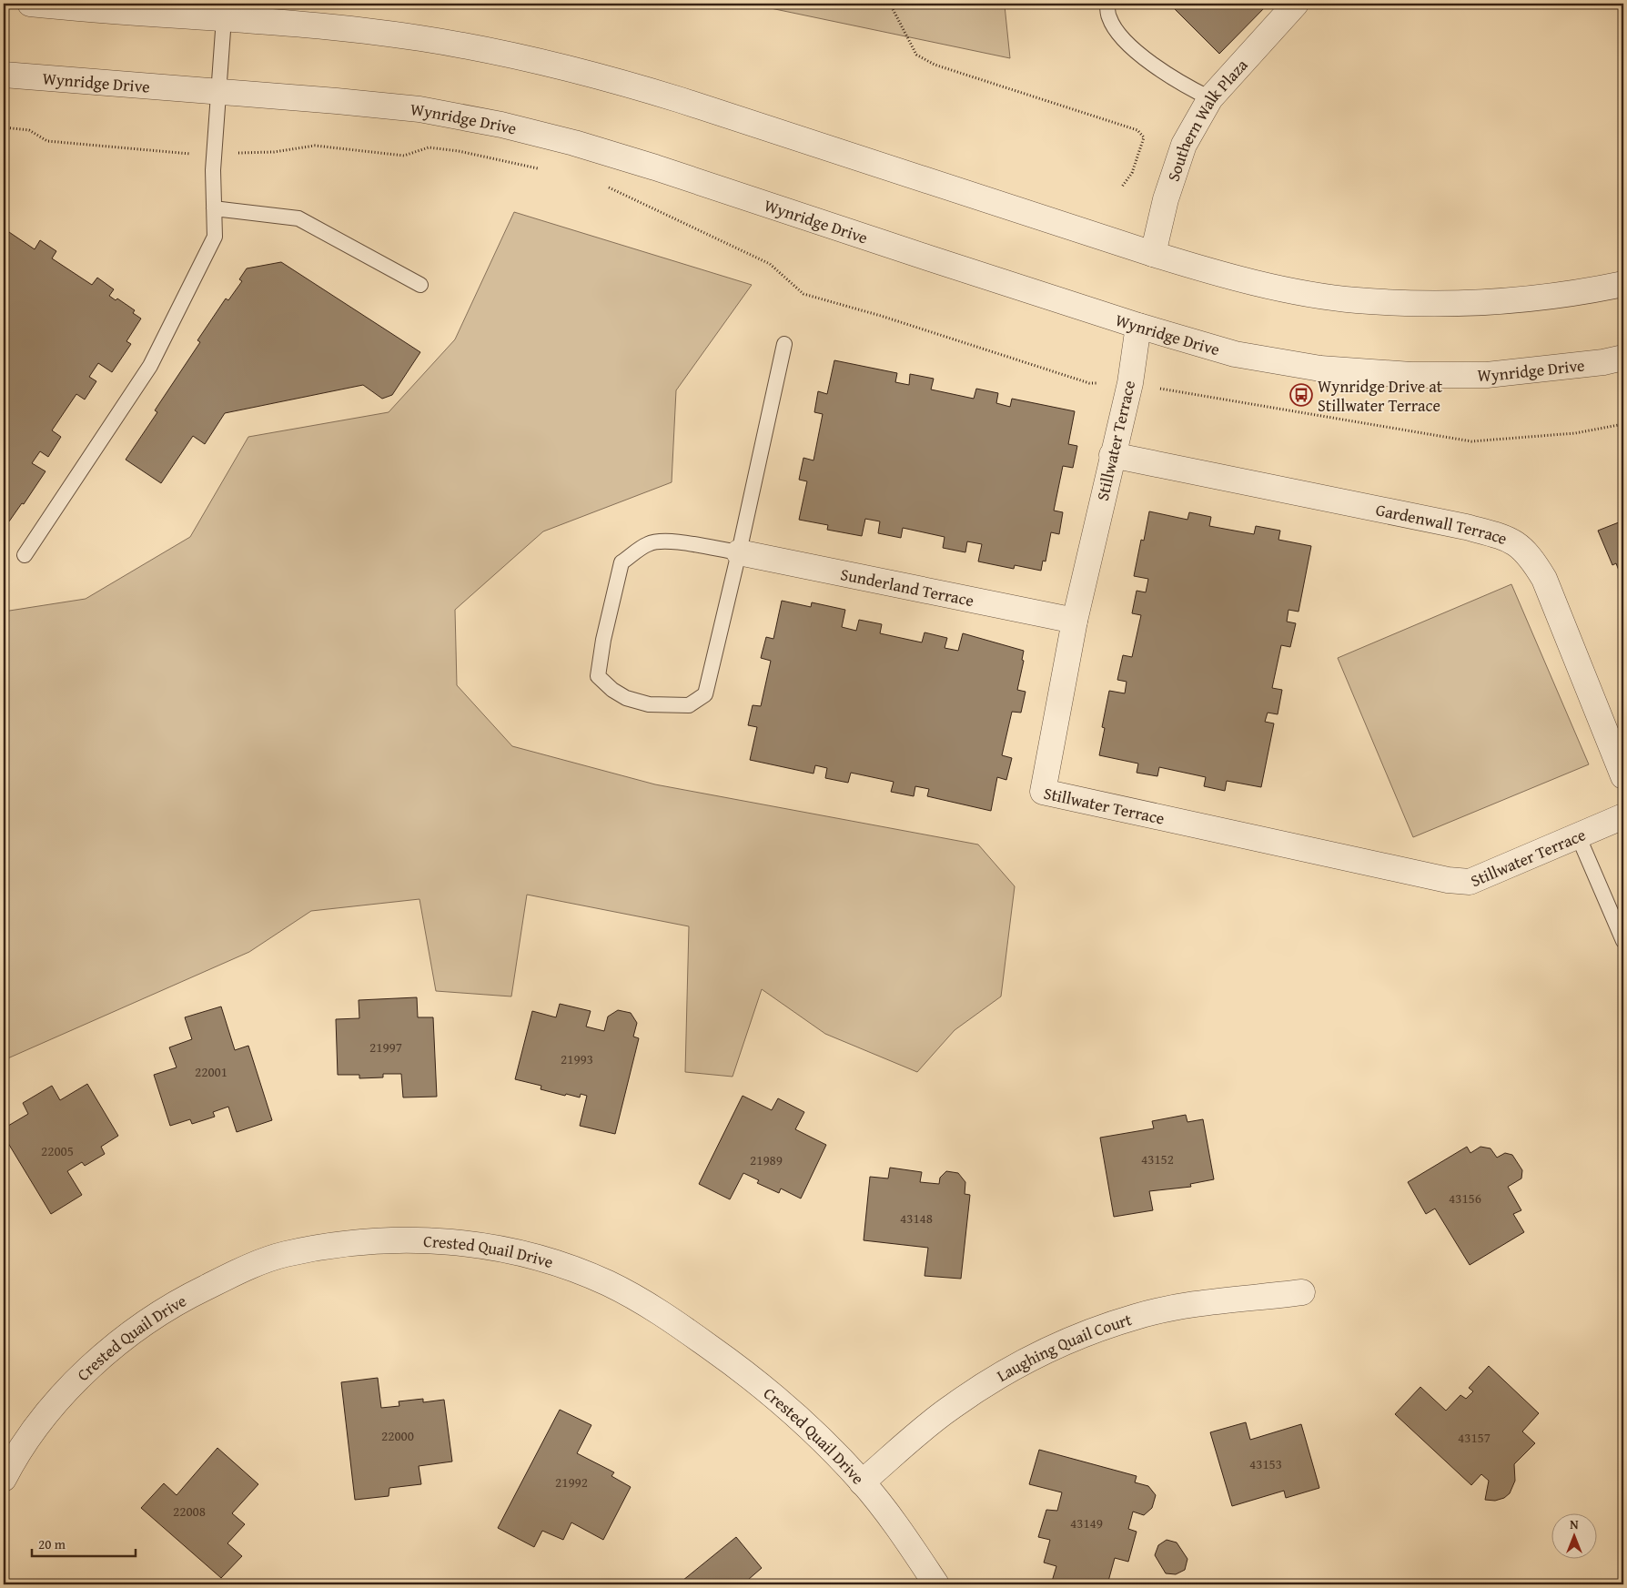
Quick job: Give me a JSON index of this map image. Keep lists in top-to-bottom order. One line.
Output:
{"streets":{"street":["Wynridge Drive","Southern Walk Plaza","Stillwater Terrace","Gardenwall Terrace","Sunderland Terrace","Crested Quail Drive","Laughing Quail Court"]},"crossings":[["Wynridge Drive","Stillwater Terrace"],["Stillwater Terrace","Gardenwall Terrace"],["Stillwater Terrace","Sunderland Terrace"],["Crested Quail Drive","Laughing Quail Court"]],"places":{"bus stop":["Wynridge Drive at Stillwater Terrace"]},"house_numbers":["21997","21993","22001","22005","43152","21989","43156","43148","22000","43157","43153","21992","22008","43149"],"scale_bar":"20 m","north":"top"}
